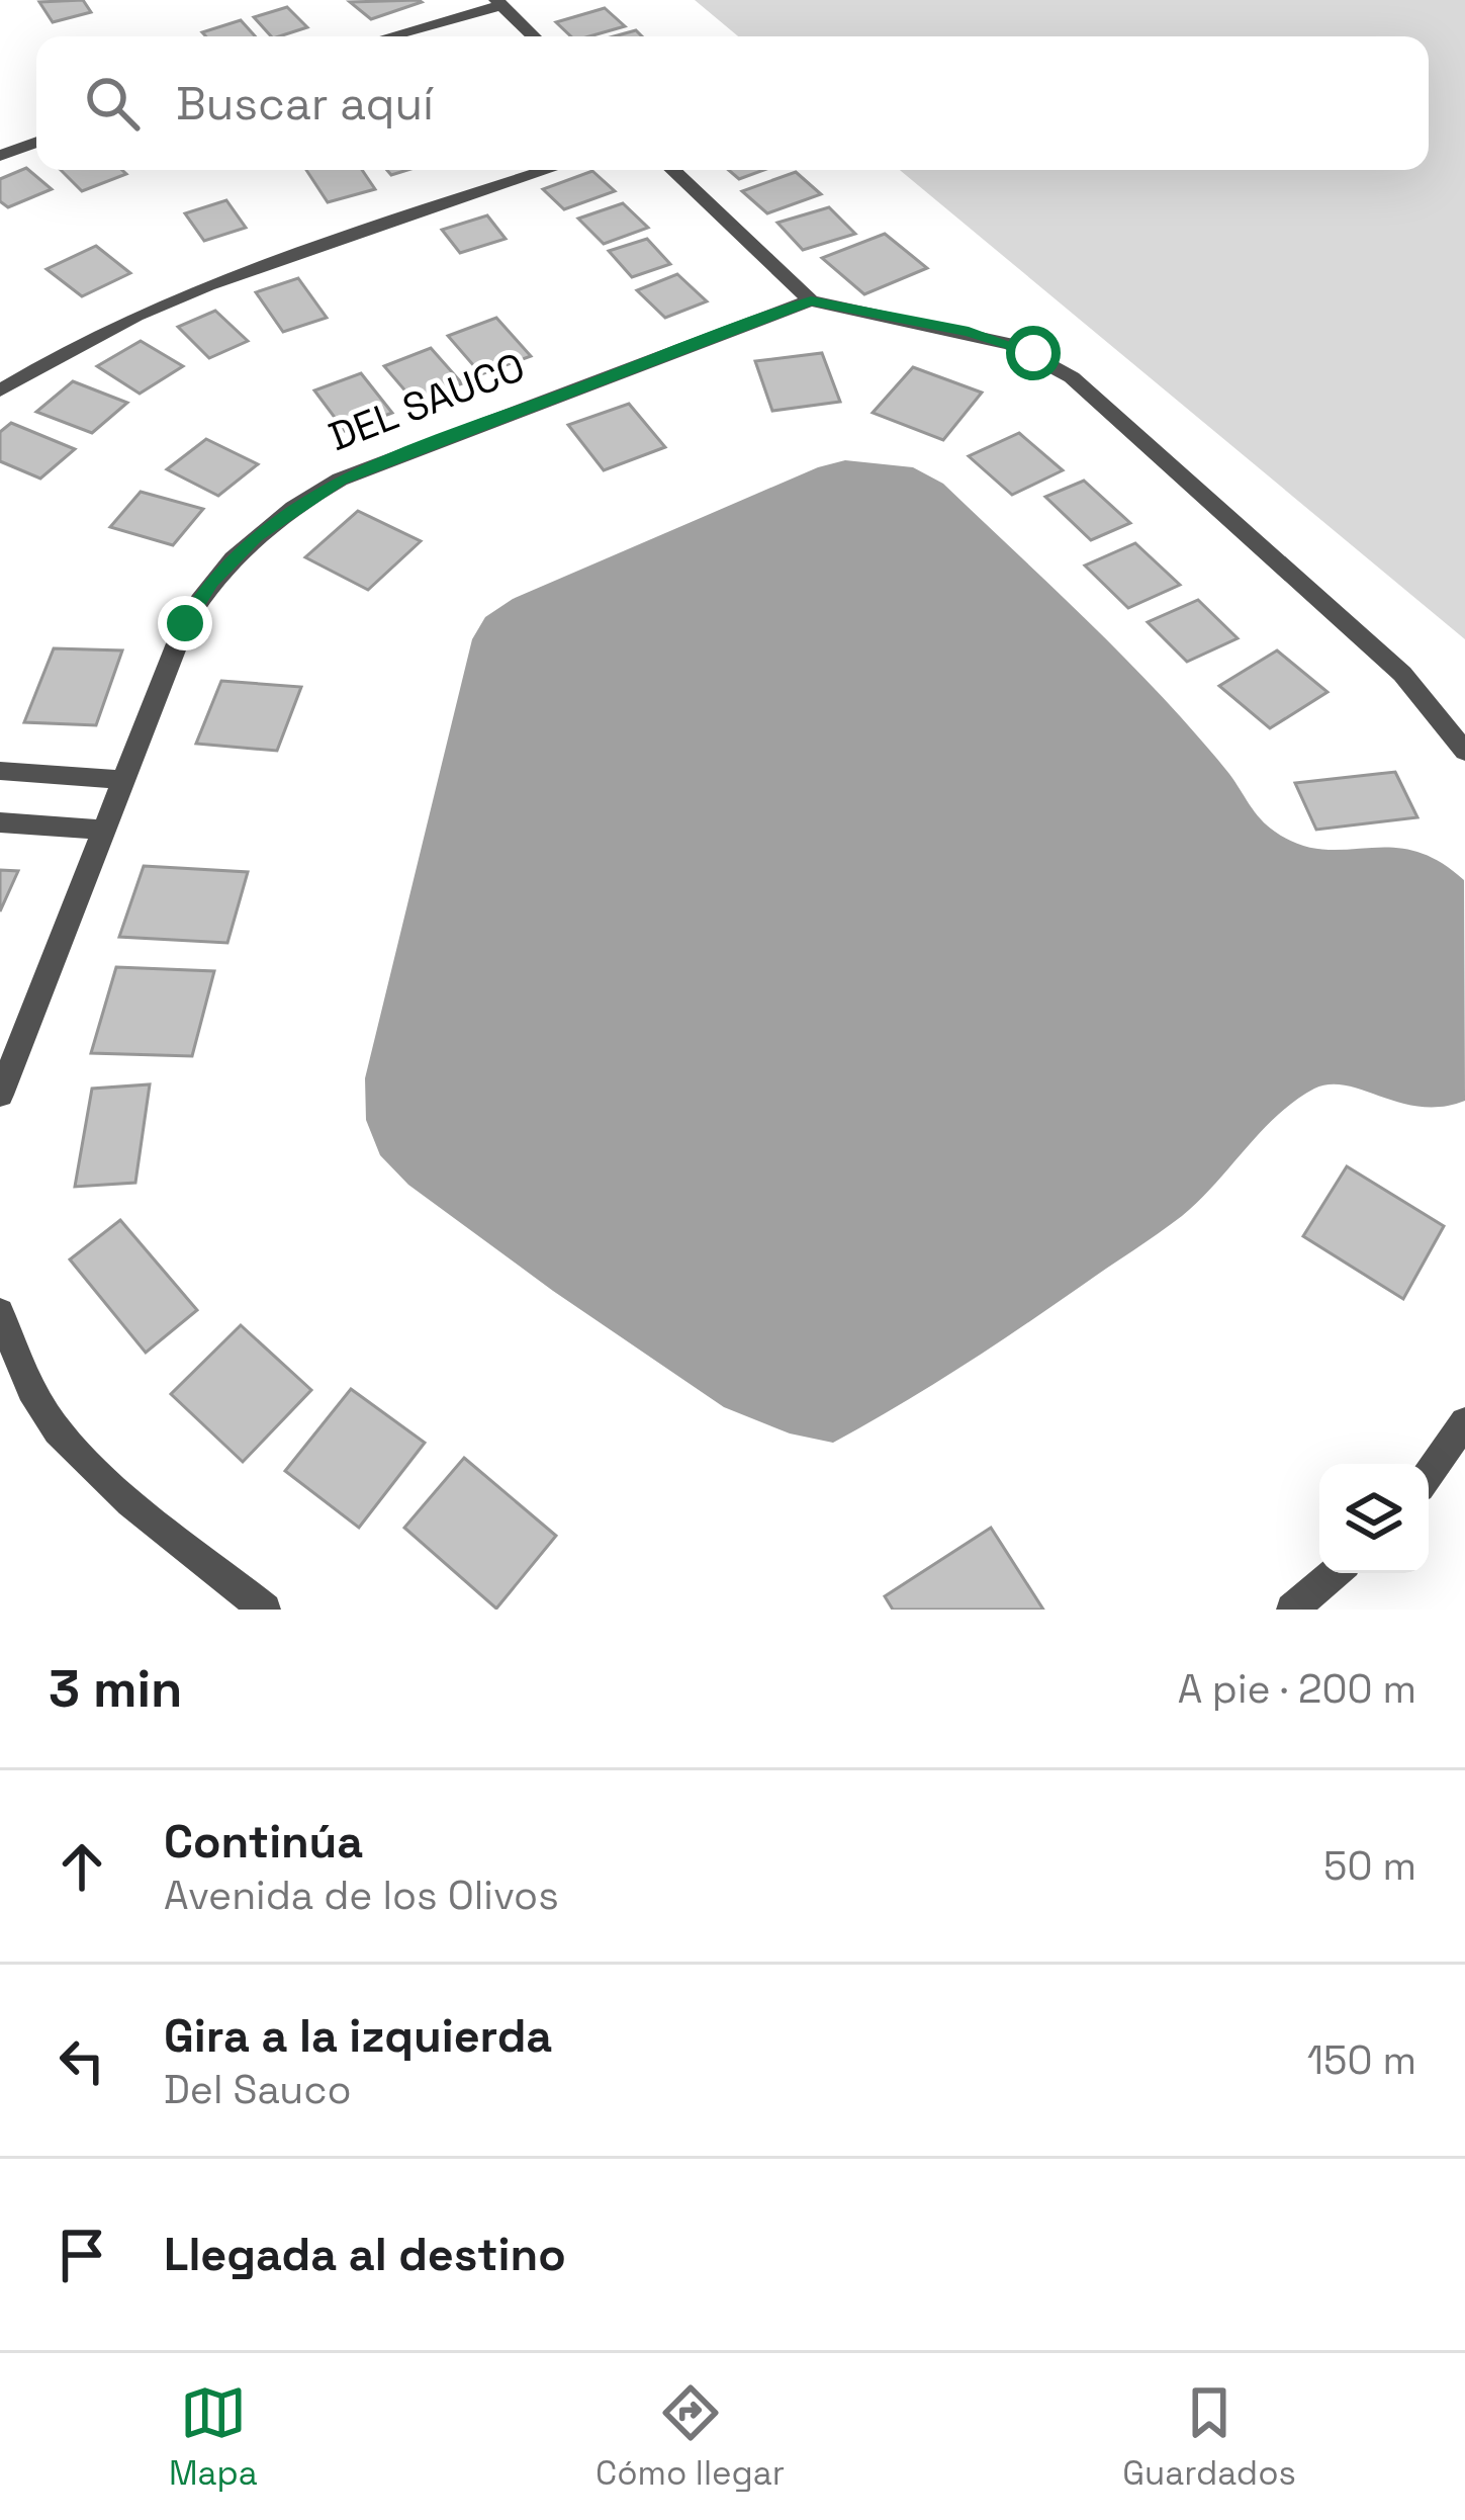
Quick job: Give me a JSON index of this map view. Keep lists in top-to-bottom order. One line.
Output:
{"streets":{"street":["DEL SAUCO"]},"page":{"search":"Buscar aquí","heading":["3 min","A pie · 200 m"],"list":[["Continúa","Avenida de los Olivos","50 m"],["Gira a la izquierda","Del Sauco","150 m"],"Llegada al destino"],"nav":["Mapa","Cómo llegar","Guardados"]}}
